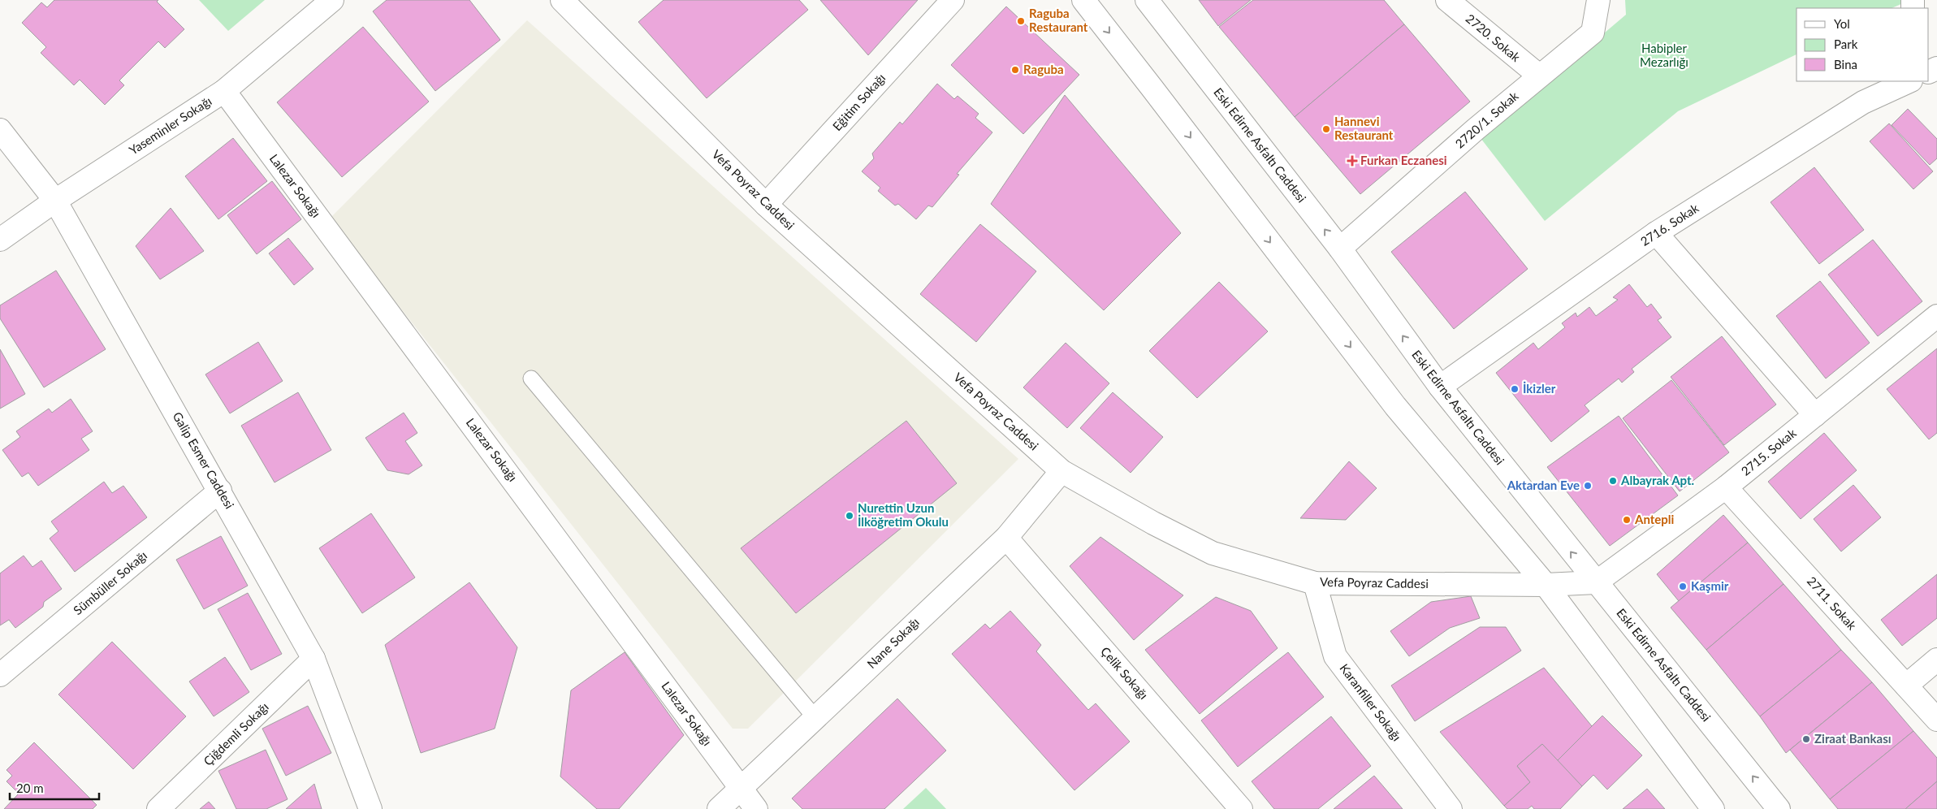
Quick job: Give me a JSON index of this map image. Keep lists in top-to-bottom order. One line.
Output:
{"streets":{"street":["2720. Sokak","Eğitim Sokağı","2720/1. Sokak","Yaseminler Sokağı","Eski Edirne Asfaltı Caddesi","Lalezar Sokağı","Vefa Poyraz Caddesi","2716. Sokak","2715. Sokak","Galip Esmer Caddesi","Sümbüller Sokağı","2711. Sokak","Nane Sokağı","Çelik Sokağı","Karanfiller Sokağı","Çiğdemli Sokağı"]},"crossings":[["2720. Sokak","2720/1. Sokak"],["Eğitim Sokağı","Vefa Poyraz Caddesi"],["2720/1. Sokak","Eski Edirne Asfaltı Caddesi"],["Yaseminler Sokağı","Lalezar Sokağı"],["Yaseminler Sokağı","Galip Esmer Caddesi"],["Eski Edirne Asfaltı Caddesi","Vefa Poyraz Caddesi"],["Eski Edirne Asfaltı Caddesi","2716. Sokak"],["Eski Edirne Asfaltı Caddesi","2715. Sokak"],["Lalezar Sokağı","Nane Sokağı"],["Vefa Poyraz Caddesi","2715. Sokak"],["Vefa Poyraz Caddesi","Nane Sokağı"],["Vefa Poyraz Caddesi","Karanfiller Sokağı"],["2715. Sokak","2711. Sokak"],["Galip Esmer Caddesi","Sümbüller Sokağı"],["Galip Esmer Caddesi","Çiğdemli Sokağı"],["Nane Sokağı","Çelik Sokağı"]],"parks":["Habipler Mezarlığı"],"places":{"other":["Raguba Restaurant","Raguba","Hannevi Restaurant","İkizler","Albayrak Apt.","Aktardan Eve","Nurettin Uzun İlköğretim Okulu","Antepli","Kaşmir","Ziraat Bankası"],"health":["Furkan Eczanesi"]},"legend":["Yol","Park","Bina"],"scale_bar":"20 m"}
